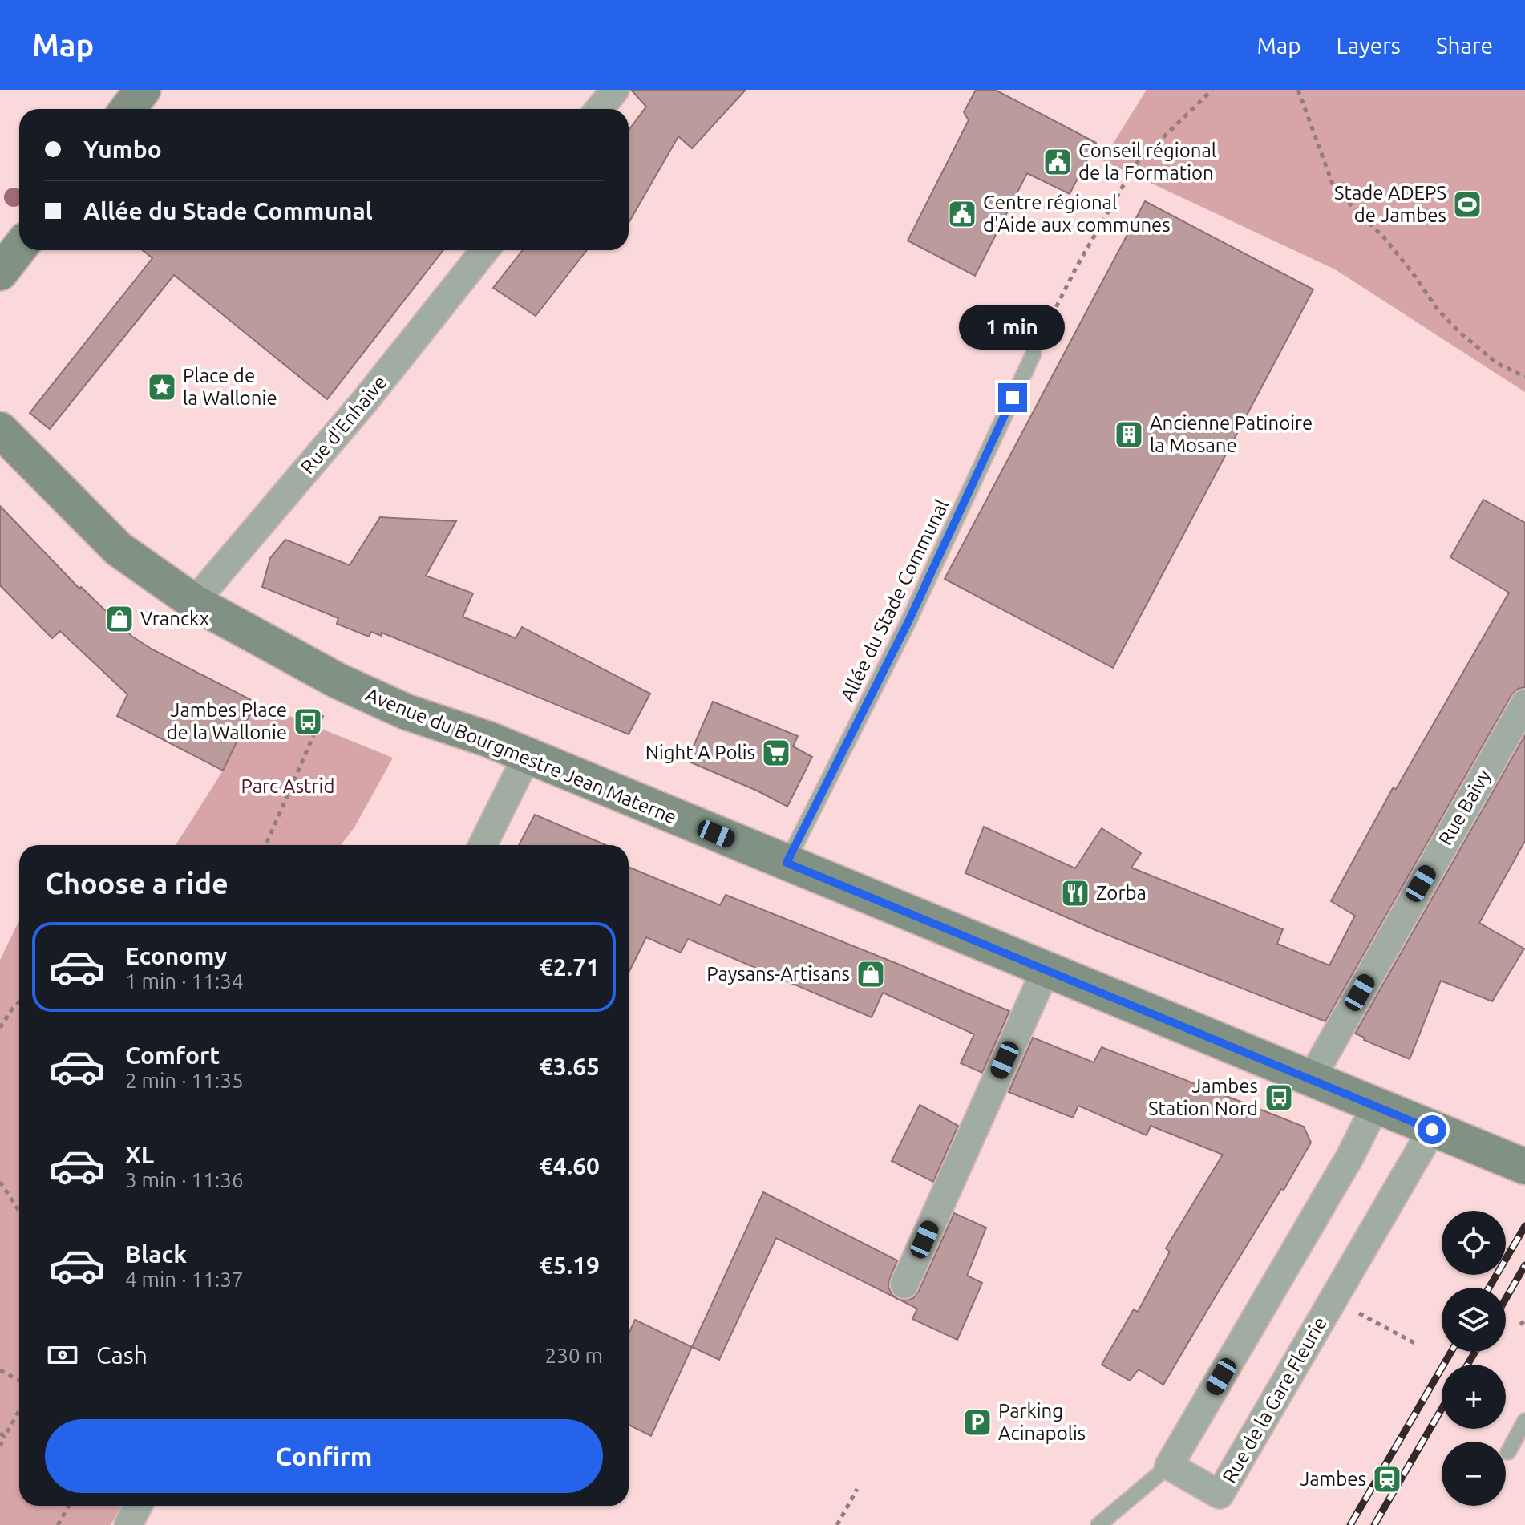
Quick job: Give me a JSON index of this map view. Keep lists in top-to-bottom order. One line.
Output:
{"streets":{"main road":["Avenue du Bourgmestre Jean Materne"],"street":["Rue d'Enhaive","Rue Baivy","Rue de la Gare Fleurie"],"lane":["Allée du Stade Communal"]},"crossings":[["Rue d'Enhaive","Avenue du Bourgmestre Jean Materne"],["Allée du Stade Communal","Avenue du Bourgmestre Jean Materne"],["Avenue du Bourgmestre Jean Materne","Rue Baivy"],["Avenue du Bourgmestre Jean Materne","Rue de la Gare Fleurie"]],"parks":["Parc Astrid"],"places":{"public building":["Conseil régional de la Formation","Centre régional d'Aide aux communes"],"sports":["Stade ADEPS de Jambes"],"place":["Place de la Wallonie"],"building":["Ancienne Patinoire la Mosane"],"shop":["Vranckx","Paysans-Artisans"],"bus stop":["Jambes Place de la Wallonie","Jambes Station Nord"],"supermarket":["Night A Polis"],"restaurant":["Zorba"],"parking":["Parking Acinapolis"],"station":["Jambes"]},"page":{"header":"Map","nav":["Map","Layers","Share"],"banner":["Yumbo","Allée du Stade Communal"],"bubble":"1 min","heading":"Choose a ride","list":[{"name":"Economy","note":"1 min · 11:34","value":"€2.71"},{"name":"Comfort","note":"2 min · 11:35","value":"€3.65"},{"name":"XL","note":"3 min · 11:36","value":"€4.60"},{"name":"Black","note":"4 min · 11:37","value":"€5.19"}],"map_buttons":["+","−"],"pay":["Cash","230 m"],"buttons":"Confirm"}}
